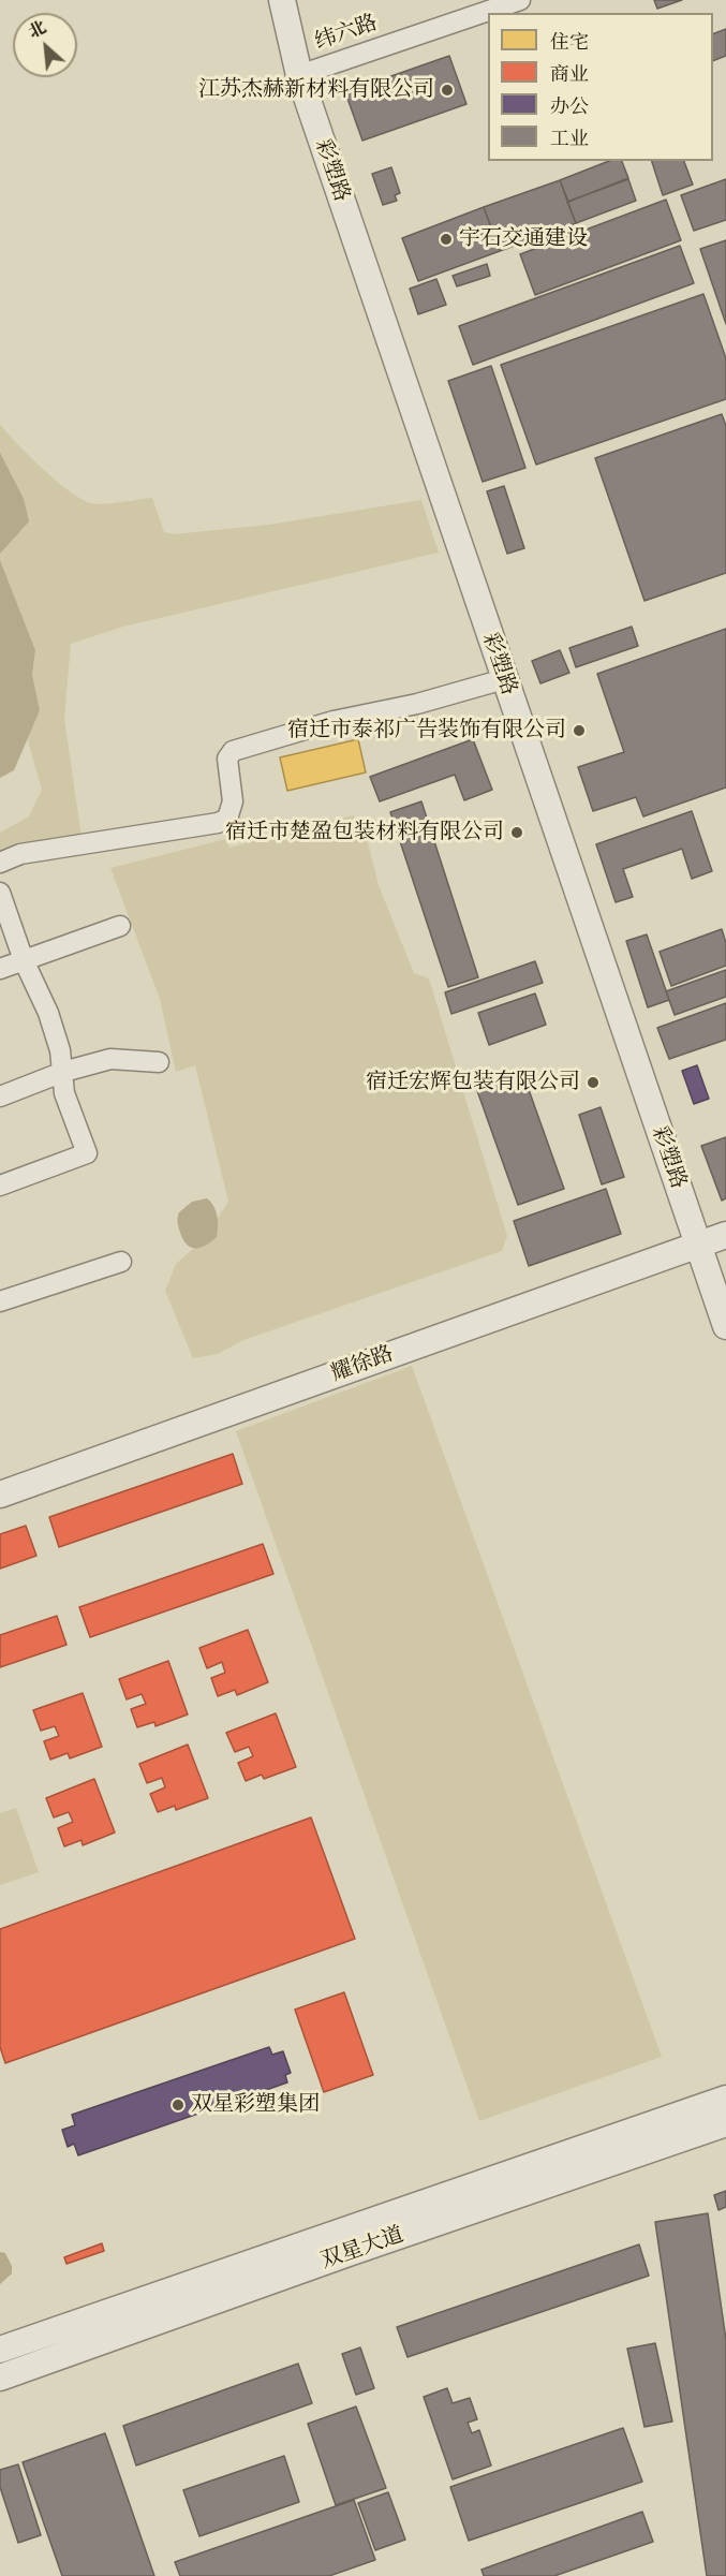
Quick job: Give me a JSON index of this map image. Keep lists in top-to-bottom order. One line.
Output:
{"streets":{"street":["纬六路","彩塑路","耀徐路","双星大道"]},"crossings":[["纬六路","彩塑路"],["彩塑路","耀徐路"]],"places":["江苏杰赫新材料有限公司","宇石交通建设","宿迁市泰祁广告装饰有限公司","宿迁市楚盈包装材料有限公司","宿迁宏辉包装有限公司","双星彩塑集团"],"legend":["住宅","商业","办公","工业"],"north":"top left"}
